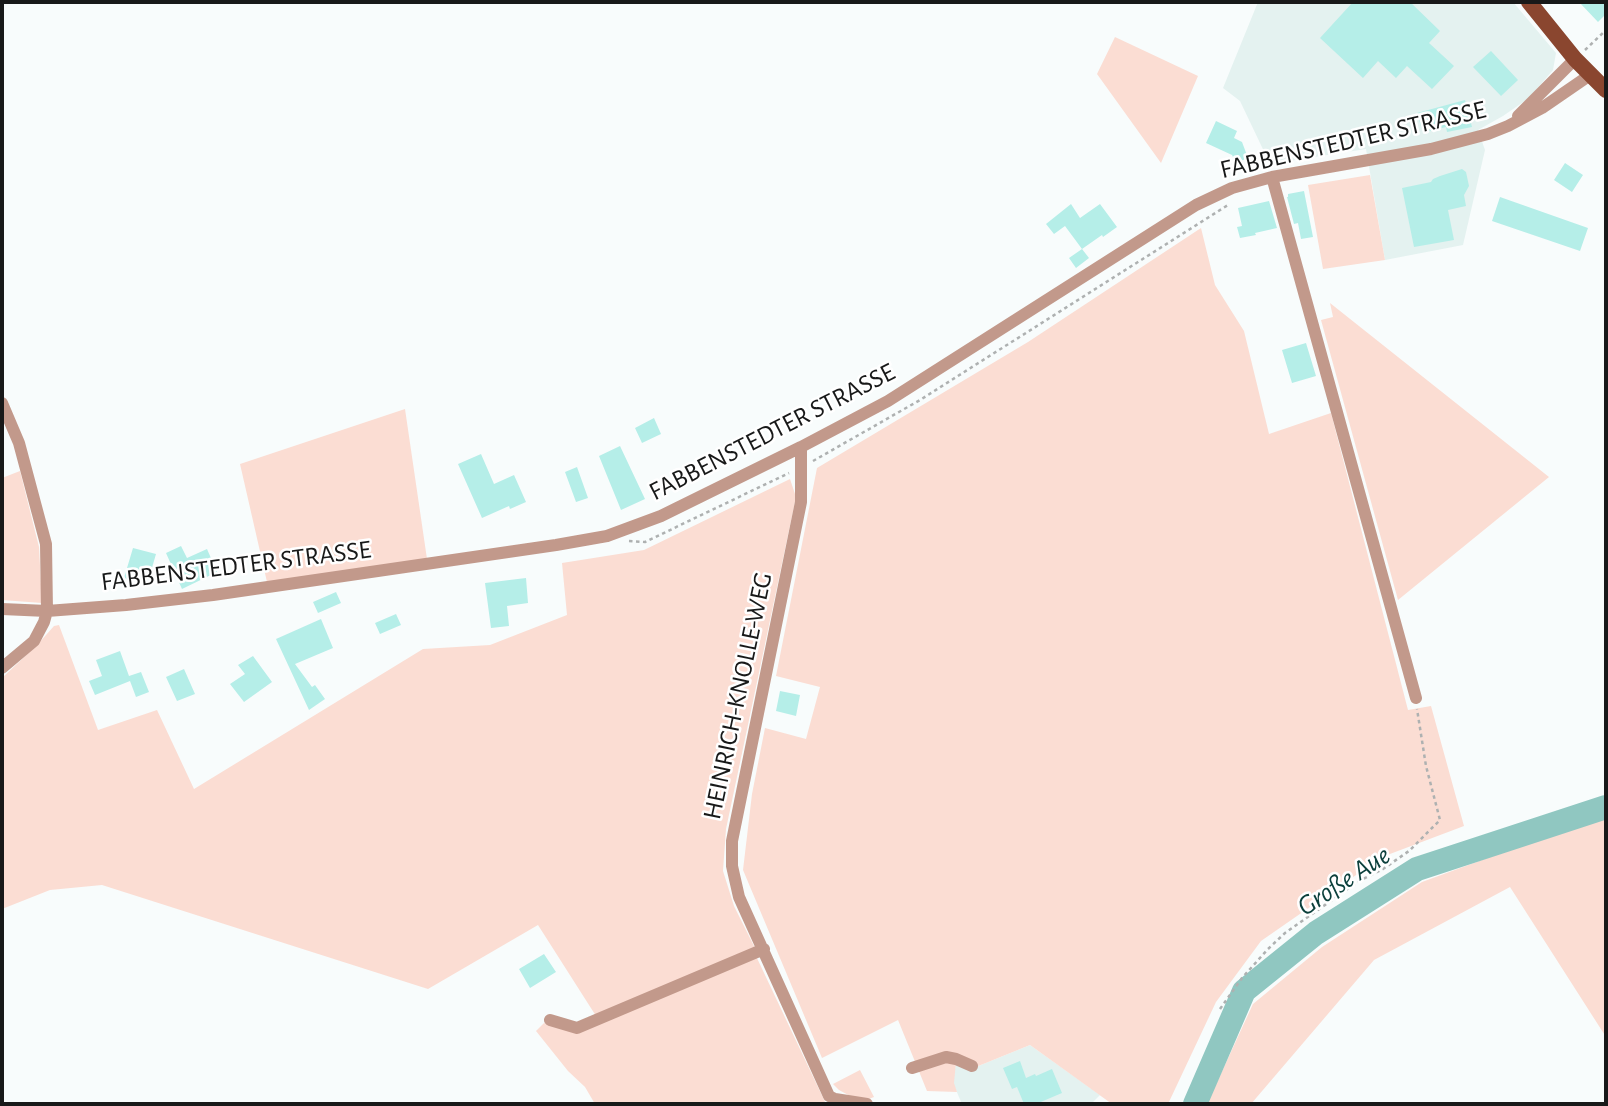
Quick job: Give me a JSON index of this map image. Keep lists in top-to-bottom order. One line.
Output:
{"streets":{"street":["FABBENSTEDTER STRASSE","HEINRICH-KNOLLE-WEG"]},"crossings":[["FABBENSTEDTER STRASSE","HEINRICH-KNOLLE-WEG"]],"water":["Große Aue"]}
